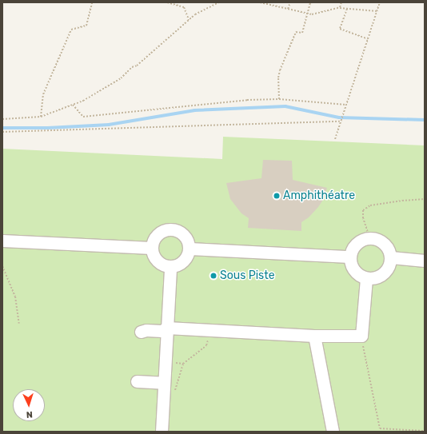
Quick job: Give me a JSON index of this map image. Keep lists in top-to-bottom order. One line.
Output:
{"places":["Amphithéatre","Sous Piste"],"north":"bottom"}
